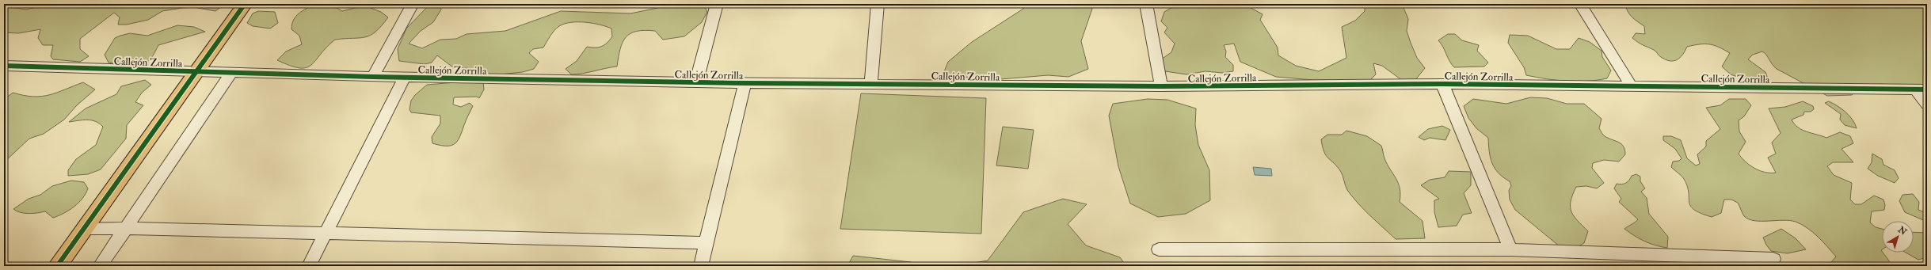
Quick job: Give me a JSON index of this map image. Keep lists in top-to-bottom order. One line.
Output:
{"streets":{"street":["Callejón Zorrilla"]},"north":"top right"}
